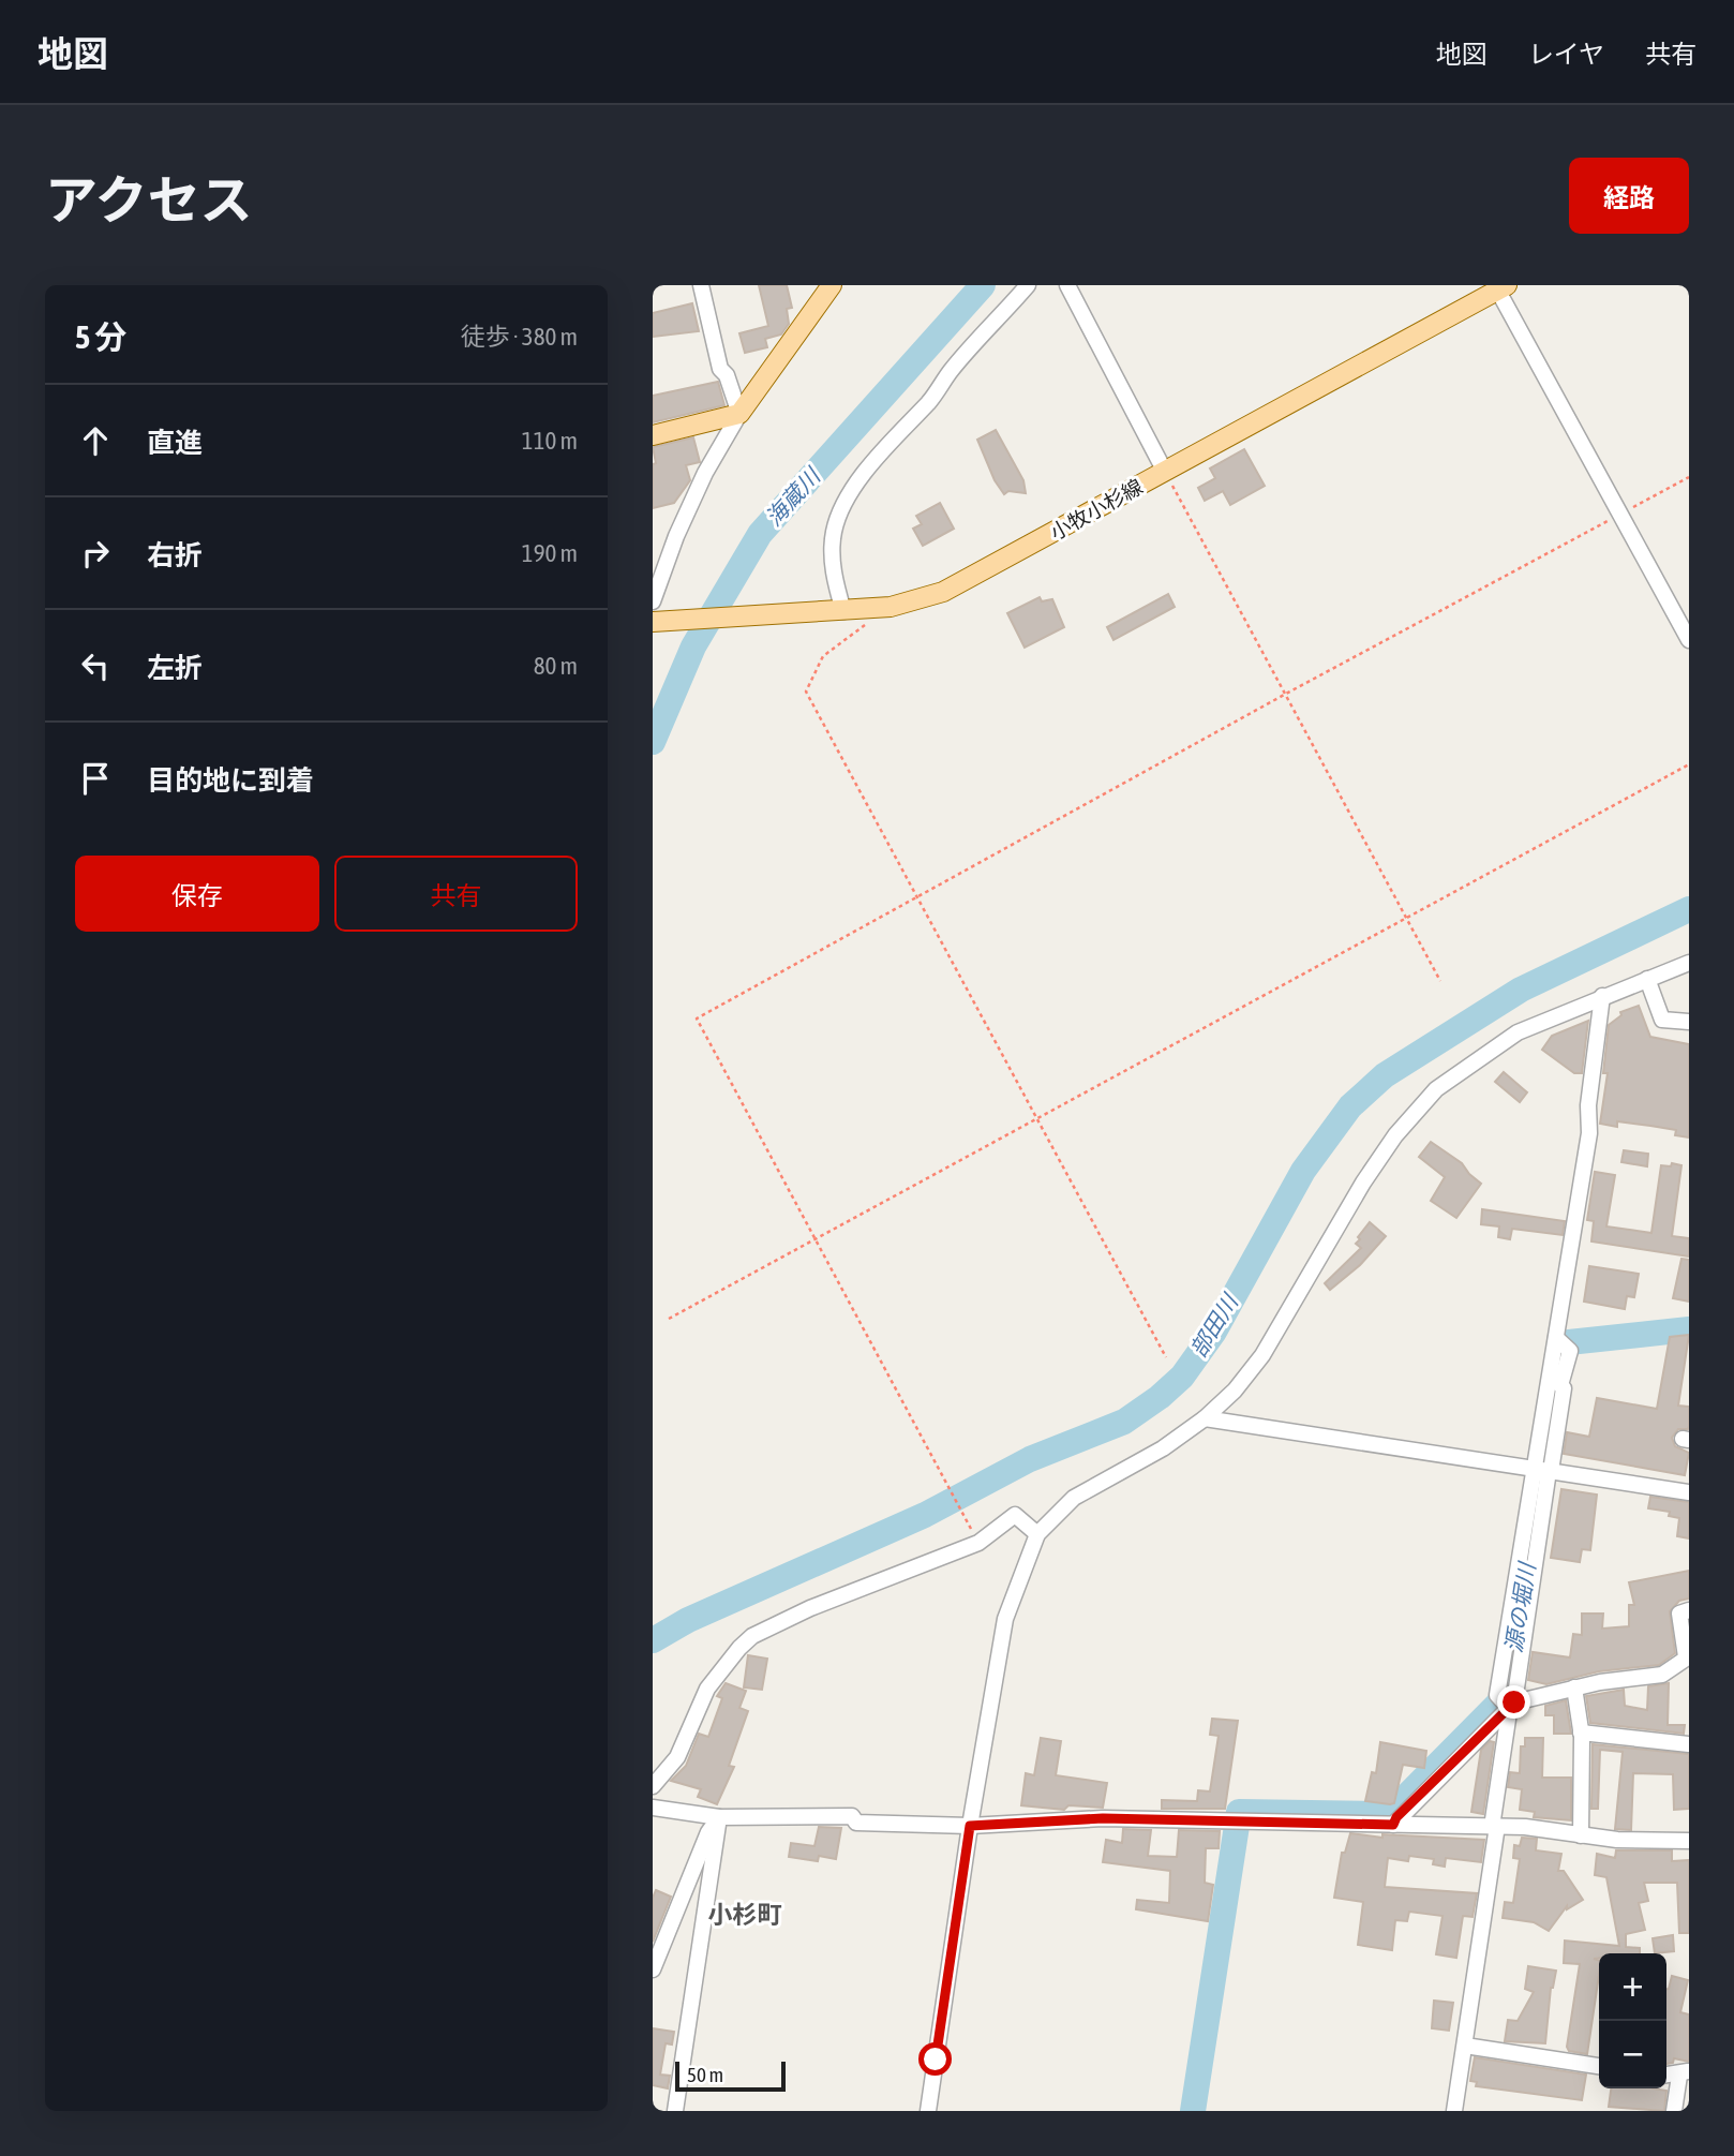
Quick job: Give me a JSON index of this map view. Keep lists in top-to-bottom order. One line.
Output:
{"streets":{"main road":["小牧小杉線"]},"districts":["小杉町"],"water":["海蔵川","部田川","源の堀川"],"scale_bar":"50 m","page":{"header":"地図","nav":["地図","レイヤ","共有"],"title":"アクセス","buttons":["経路",["保存","共有"]],"heading":["5 分","徒歩 · 380 m"],"list":[["直進","110 m"],["右折","190 m"],["左折","80 m"],"目的地に到着"],"map_buttons":["+","−"],"scale":"50 m"}}
